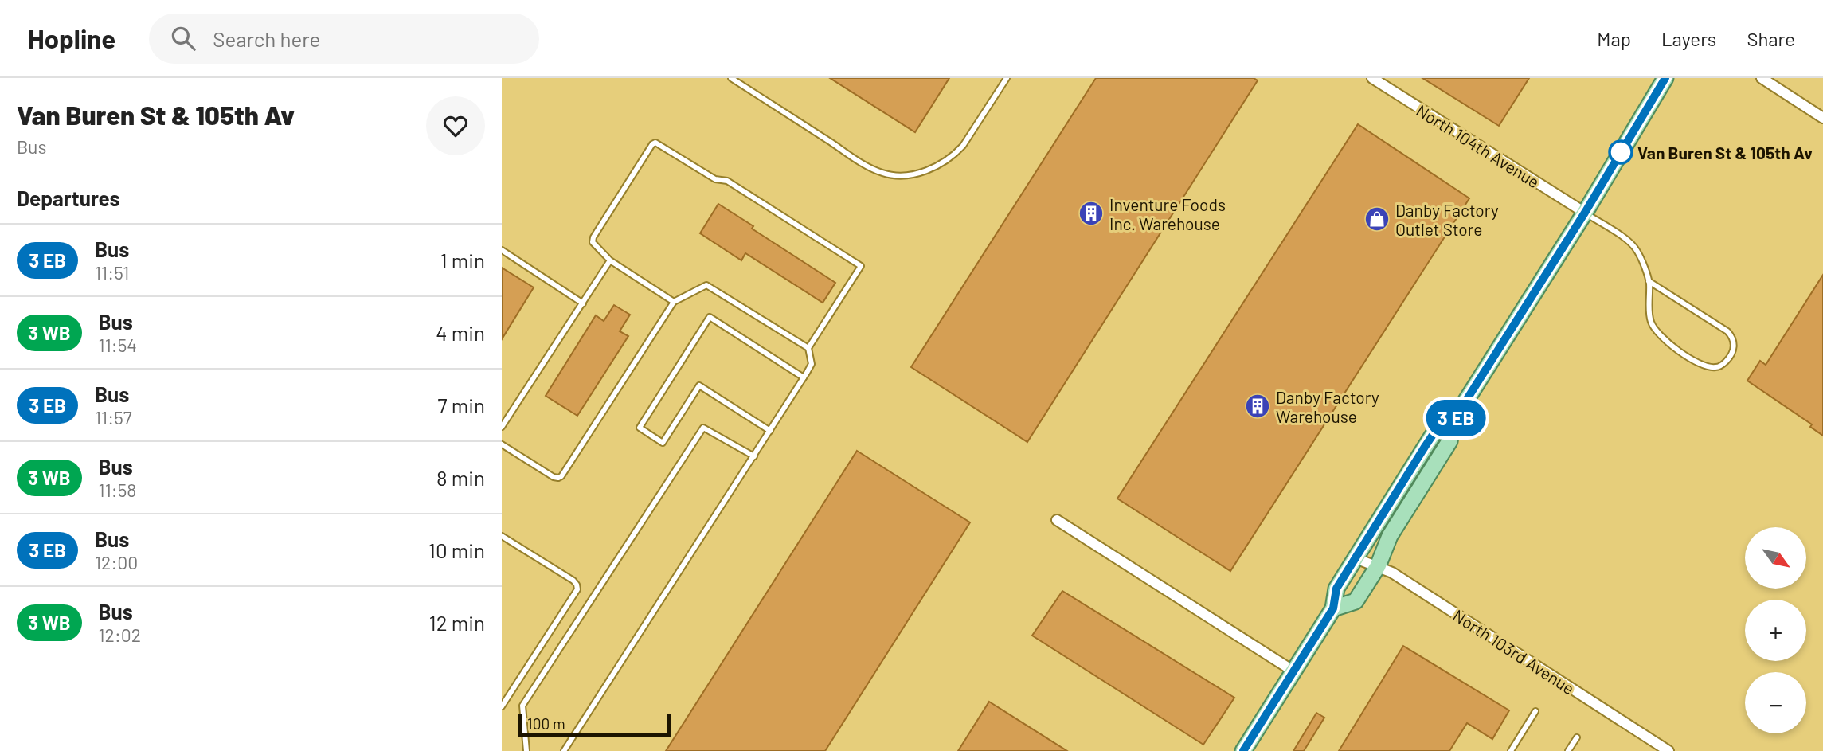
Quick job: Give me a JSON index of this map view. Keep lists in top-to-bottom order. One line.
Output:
{"streets":{"street":["North 104th Avenue","North 103rd Avenue"]},"places":{"other":["Van Buren St & 105th Av"],"building":["Inventure Foods Inc. Warehouse","Danby Factory Warehouse"],"shop":["Danby Factory Outlet Store"]},"scale_bar":"100 m","north":"bottom right","page":{"header":"Hopline","search":"Search here","nav":["Map","Layers","Share"],"heading":[["Van Buren St & 105th Av","Bus"],"Departures"],"on_map":"3 EB","list":[{"mark":"3 EB","name":"Bus","note":"11:51","value":"1 min"},{"mark":"3 WB","name":"Bus","note":"11:54","value":"4 min"},{"mark":"3 EB","name":"Bus","note":"11:57","value":"7 min"},{"mark":"3 WB","name":"Bus","note":"11:58","value":"8 min"},{"mark":"3 EB","name":"Bus","note":"12:00","value":"10 min"},{"mark":"3 WB","name":"Bus","note":"12:02","value":"12 min"}],"map_buttons":["+","−"],"scale":"100 m"}}
